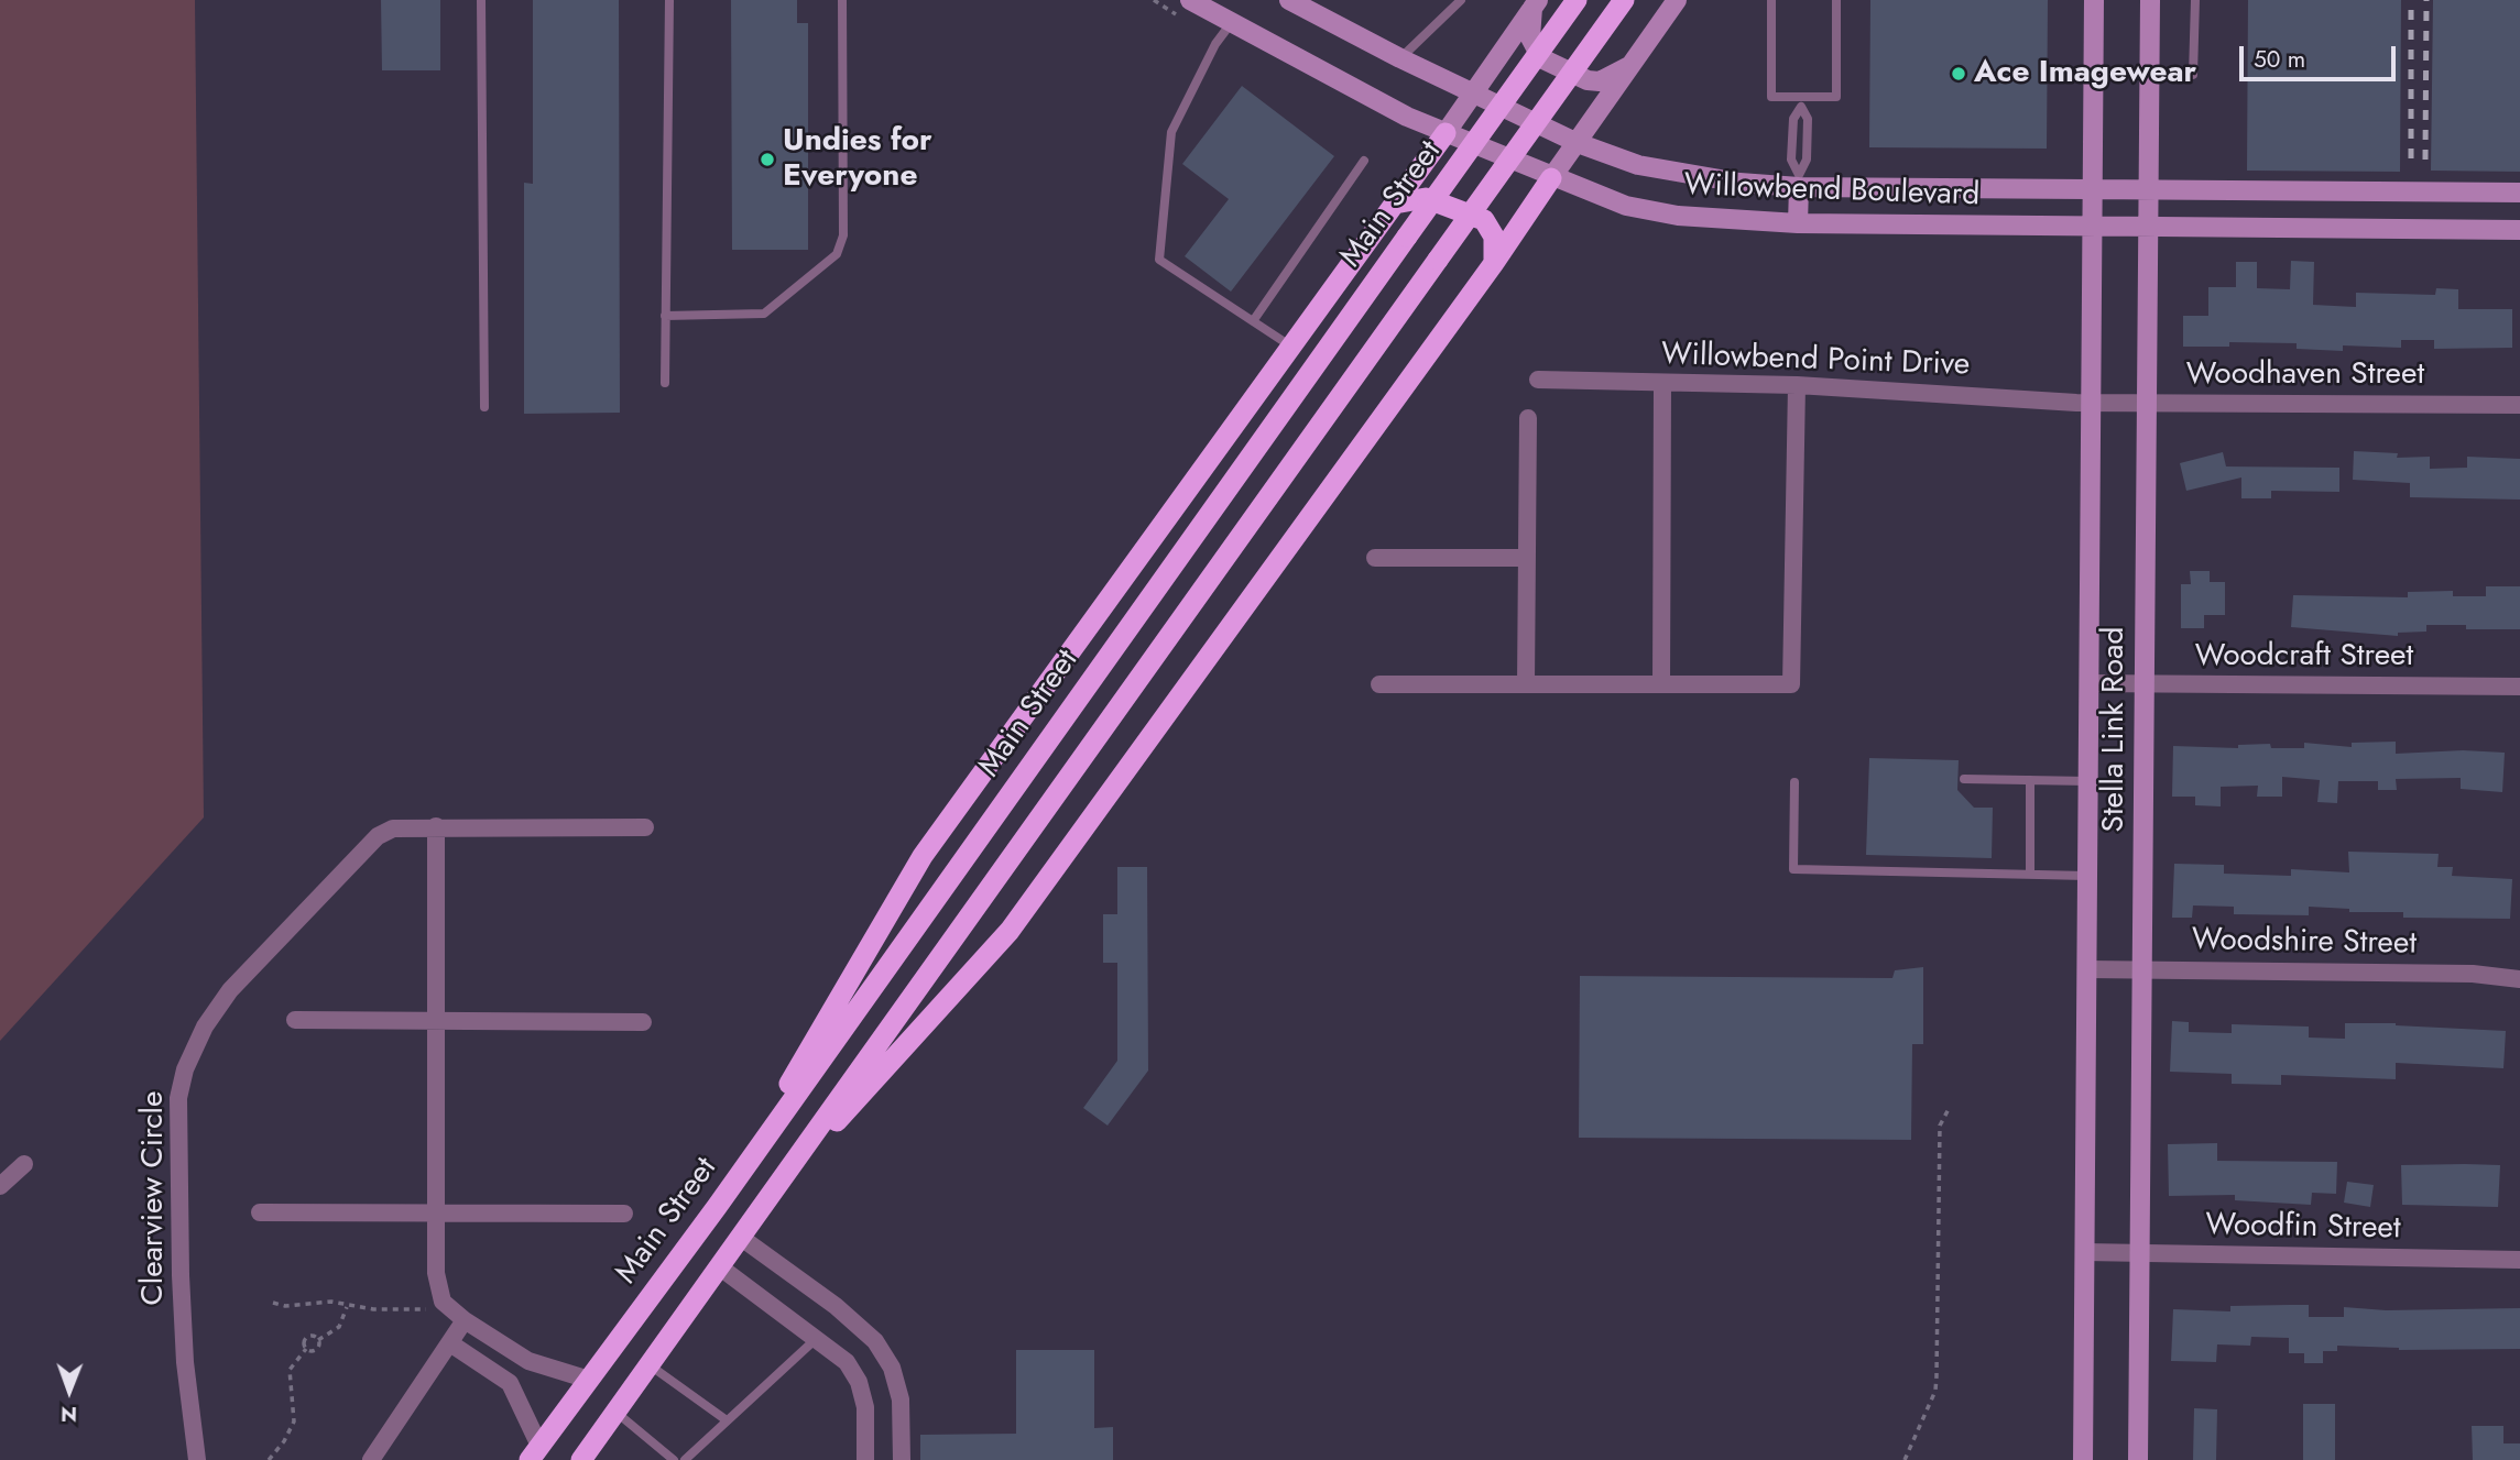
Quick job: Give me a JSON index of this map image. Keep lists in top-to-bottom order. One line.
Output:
{"streets":{"highway":["Main Street"],"main road":["Willowbend Boulevard","Stella Link Road"],"street":["Willowbend Point Drive","Woodhaven Street","Woodcraft Street","Woodshire Street","Clearview Circle","Woodfin Street"]},"crossings":[["Willowbend Boulevard","Stella Link Road"],["Willowbend Point Drive","Woodhaven Street"],["Willowbend Point Drive","Stella Link Road"],["Woodhaven Street","Stella Link Road"],["Woodcraft Street","Stella Link Road"],["Stella Link Road","Woodshire Street"],["Stella Link Road","Woodfin Street"]],"places":["Ace Imagewear","Undies for Everyone"],"scale_bar":"50 m","north":"bottom"}
